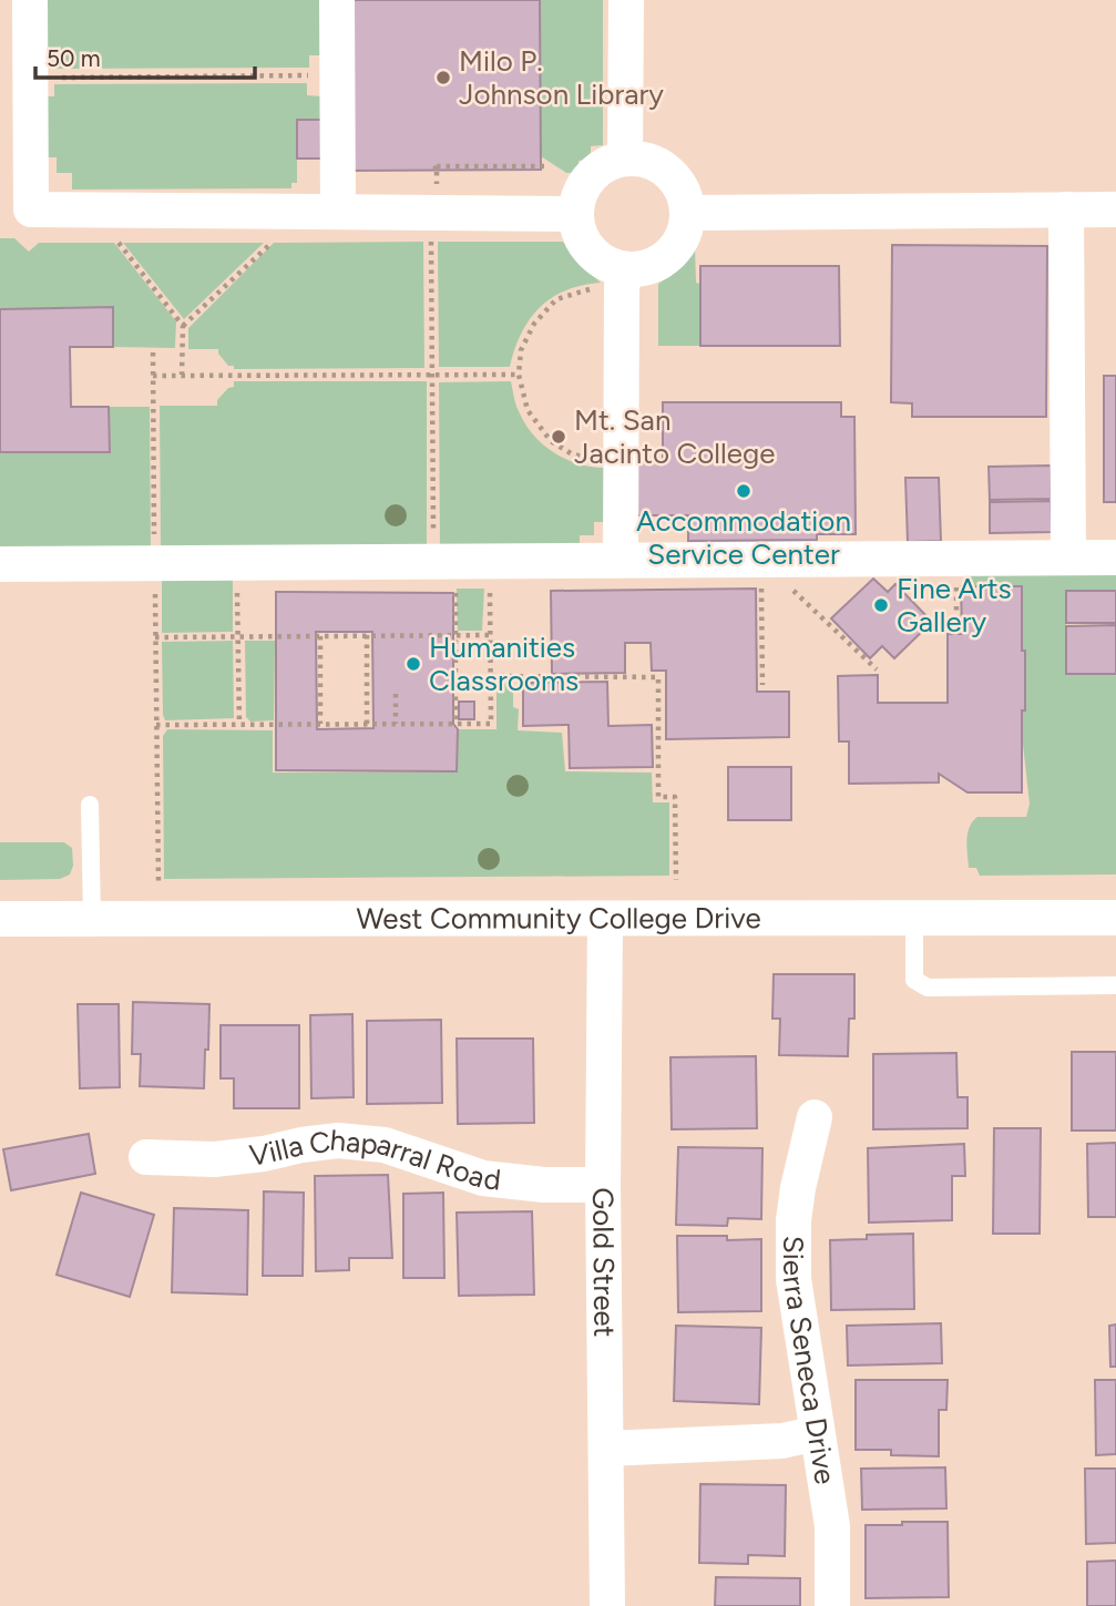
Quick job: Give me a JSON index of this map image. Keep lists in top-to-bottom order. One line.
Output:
{"streets":{"street":["West Community College Drive","Villa Chaparral Road","Gold Street","Sierra Seneca Drive"]},"crossings":[["West Community College Drive","Gold Street"],["Villa Chaparral Road","Gold Street"]],"places":["Milo P. Johnson Library","Mt. San Jacinto College","Accommodation Service Center","Fine Arts Gallery","Humanities Classrooms"],"scale_bar":"50 m"}
